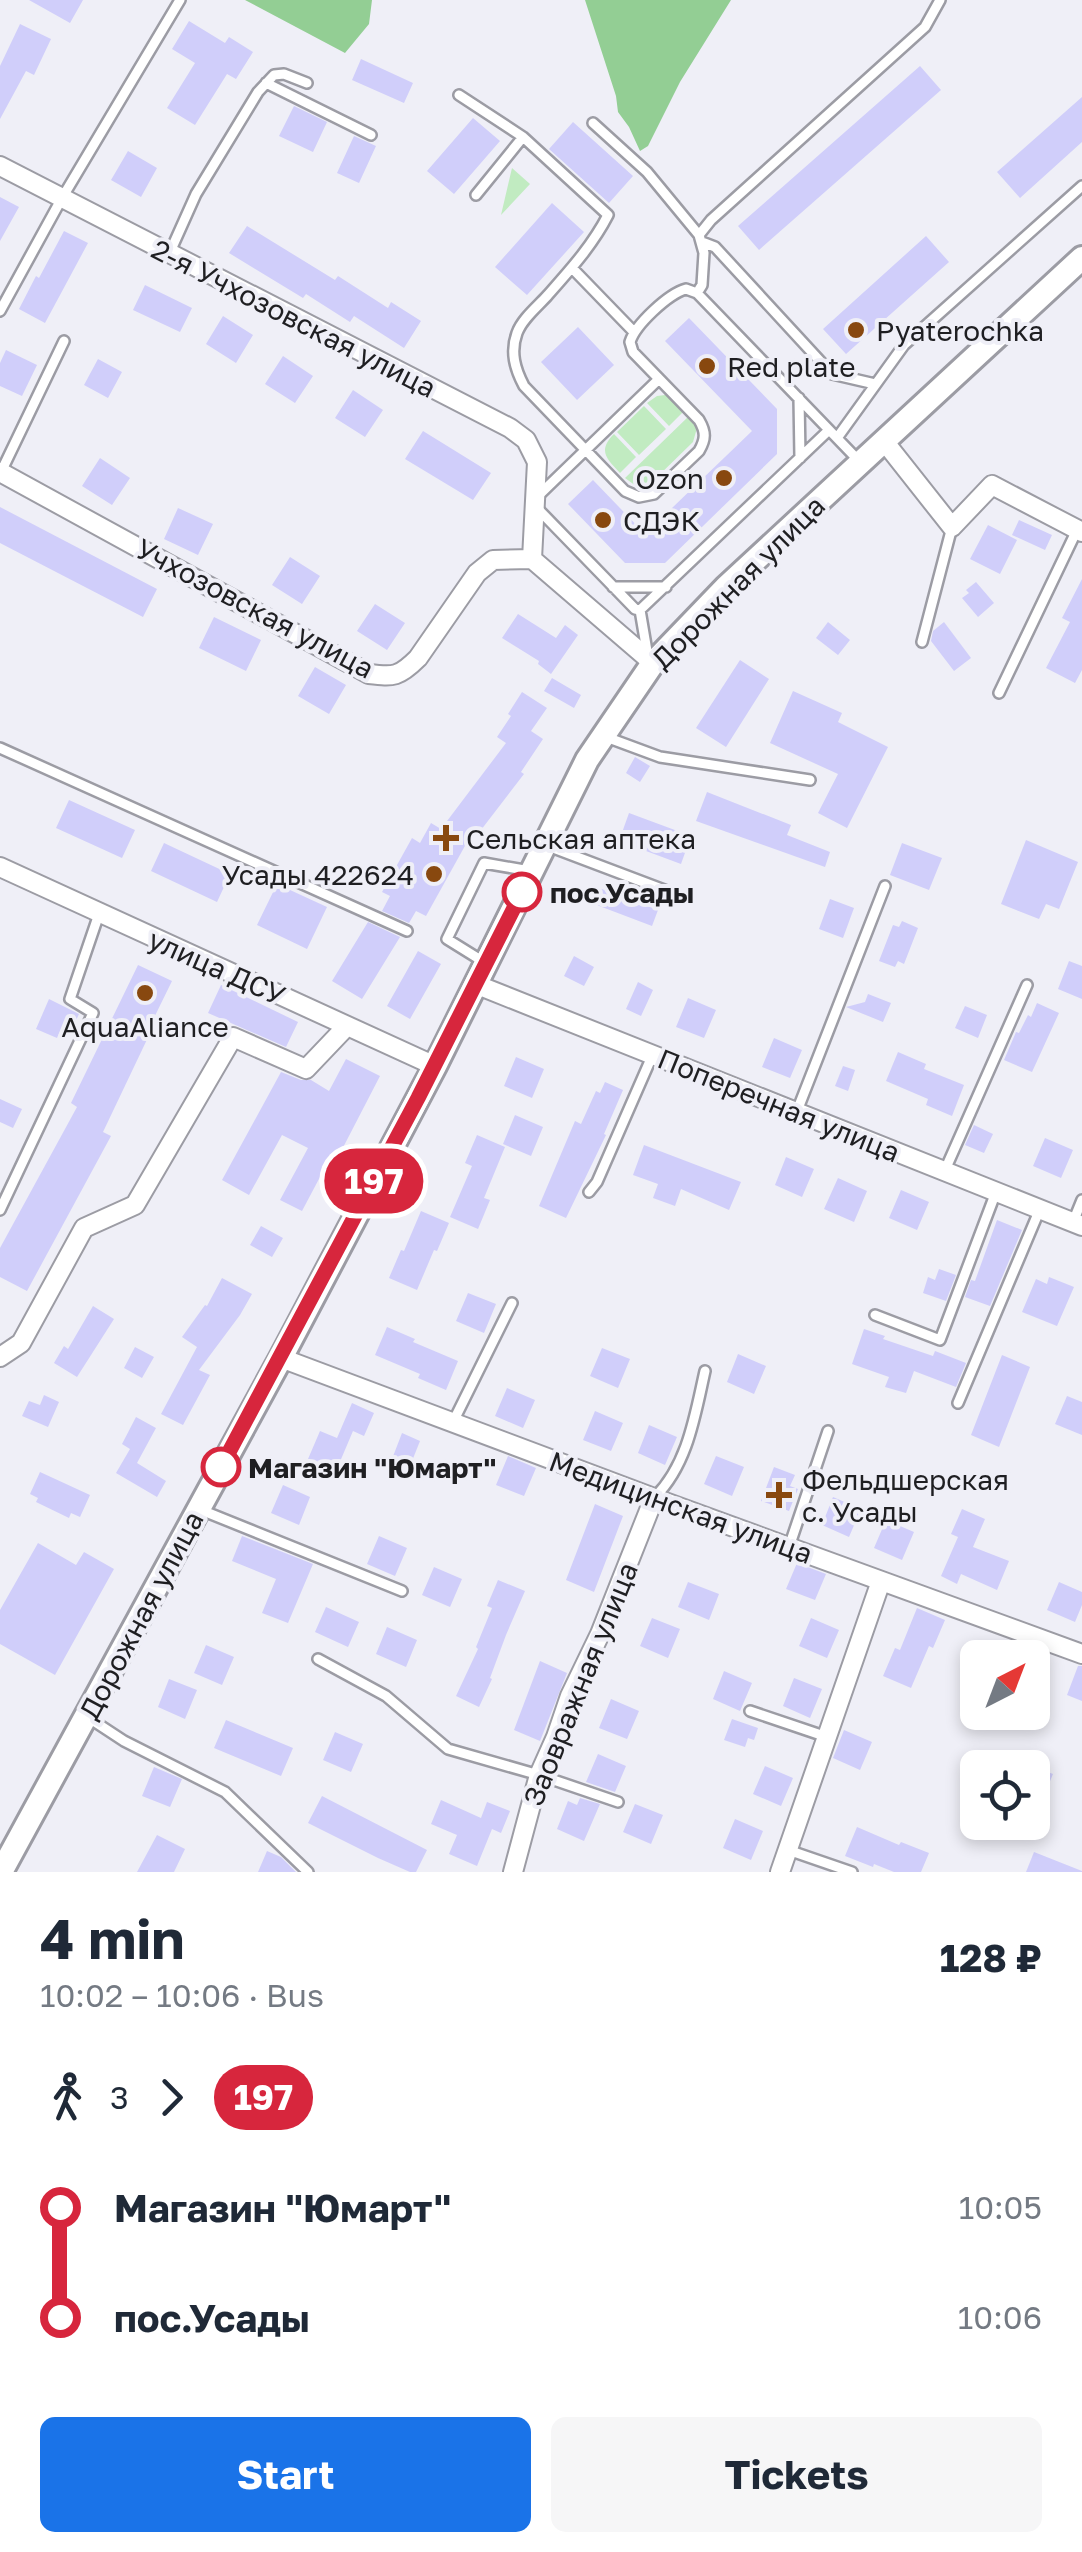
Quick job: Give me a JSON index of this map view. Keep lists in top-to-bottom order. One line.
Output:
{"streets":{"street":["2-я Учхозовская улица","Дорожная улица","Учхозовская улица","улица ДСУ","Поперечная улица","Медицинская улица","Заовражная улица"]},"crossings":[["2-я Учхозовская улица","Учхозовская улица"],["Дорожная улица","улица ДСУ"],["Дорожная улица","Поперечная улица"],["Дорожная улица","Медицинская улица"],["Медицинская улица","Заовражная улица"]],"places":{"other":["Pyaterochka","Red plate","Ozon","СДЭК","Усады 422624","пос.Усады","AquaAliance","Магазин \"Юмарт\""],"health":["Сельская аптека","Фельдшерская с. Усады"]},"lines":["bus line 197"],"north":"top right","page":{"on_map":"197","heading":["4 min","10:02 – 10:06 · Bus","128 ₽"],"legs":["3","197"],"list":[{"name":"Магазин \"Юмарт\"","value":"10:05"},{"name":"пос.Усады","value":"10:06"}],"buttons":["Start","Tickets"]}}
